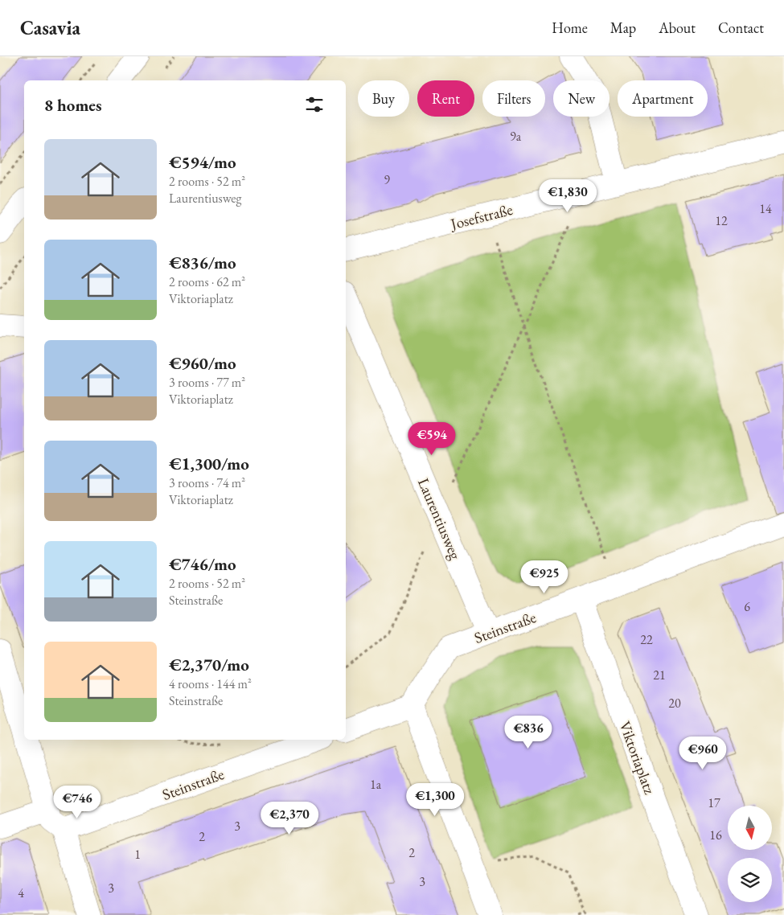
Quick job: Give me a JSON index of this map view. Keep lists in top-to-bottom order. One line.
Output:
{"streets":{"street":["Josefstraße","Laurentiusweg","Steinstraße","Viktoriaplatz"]},"crossings":[["Laurentiusweg","Steinstraße"],["Steinstraße","Viktoriaplatz"]],"house_numbers":["9a","9","14","12","6","22","21","20","1a","17","3","16","2","2","1","3","3","4"],"north":"bottom","page":{"header":"Casavia","nav":["Home","Map","About","Contact"],"chip":["Buy","Rent","Filters","New","Apartment"],"heading":"8 homes","list":[{"name":"€594/mo","note":"2 rooms · 52 m² · Laurentiusweg"},{"name":"€836/mo","note":"2 rooms · 62 m² · Viktoriaplatz"},{"name":"€960/mo","note":"3 rooms · 77 m² · Viktoriaplatz"},{"name":"€1,300/mo","note":"3 rooms · 74 m² · Viktoriaplatz"},{"name":"€746/mo","note":"2 rooms · 52 m² · Steinstraße"},{"name":"€2,370/mo","note":"4 rooms · 144 m² · Steinstraße"}],"price":["€1,830","€594","€925","€836","€960","€1,300","€746","€2,370"]}}
